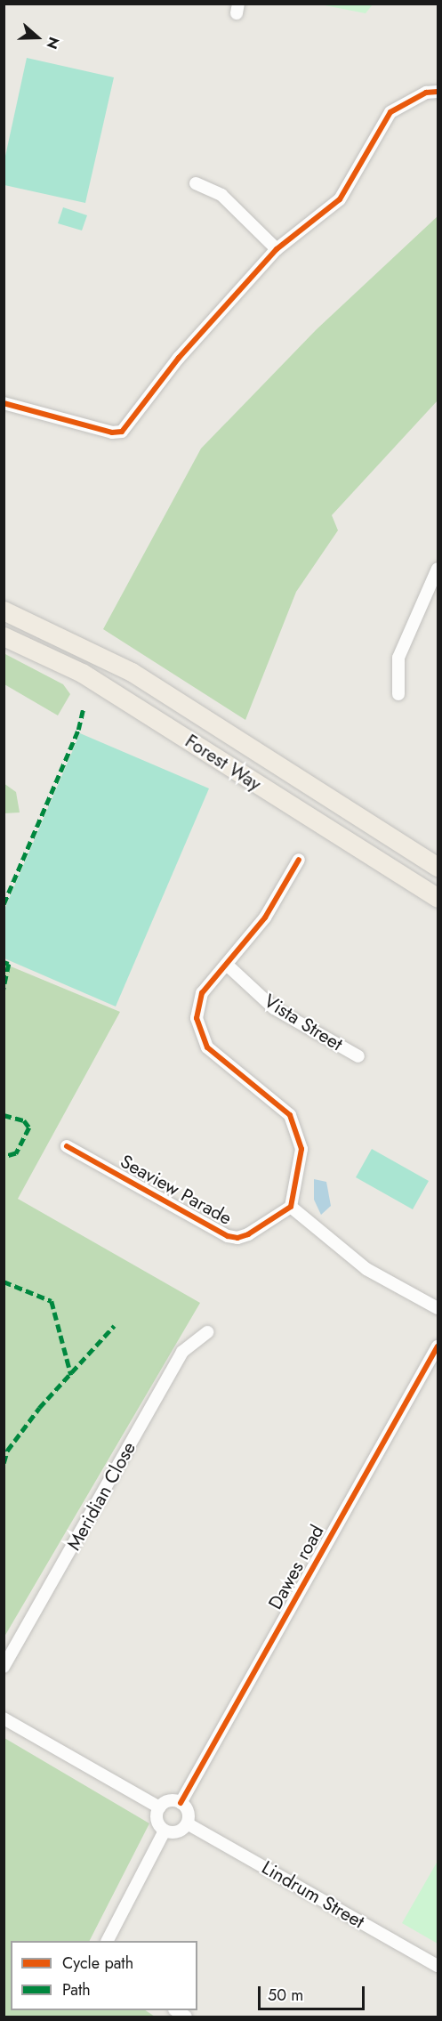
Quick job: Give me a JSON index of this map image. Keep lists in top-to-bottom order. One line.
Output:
{"streets":{"main road":["Forest Way"],"street":["Vista Street","Seaview Parade","Meridian Close","Dawes road","Lindrum Street"]},"crossings":[["Dawes road","Lindrum Street"]],"legend":["Cycle path","Path"],"scale_bar":"50 m","north":"right"}
